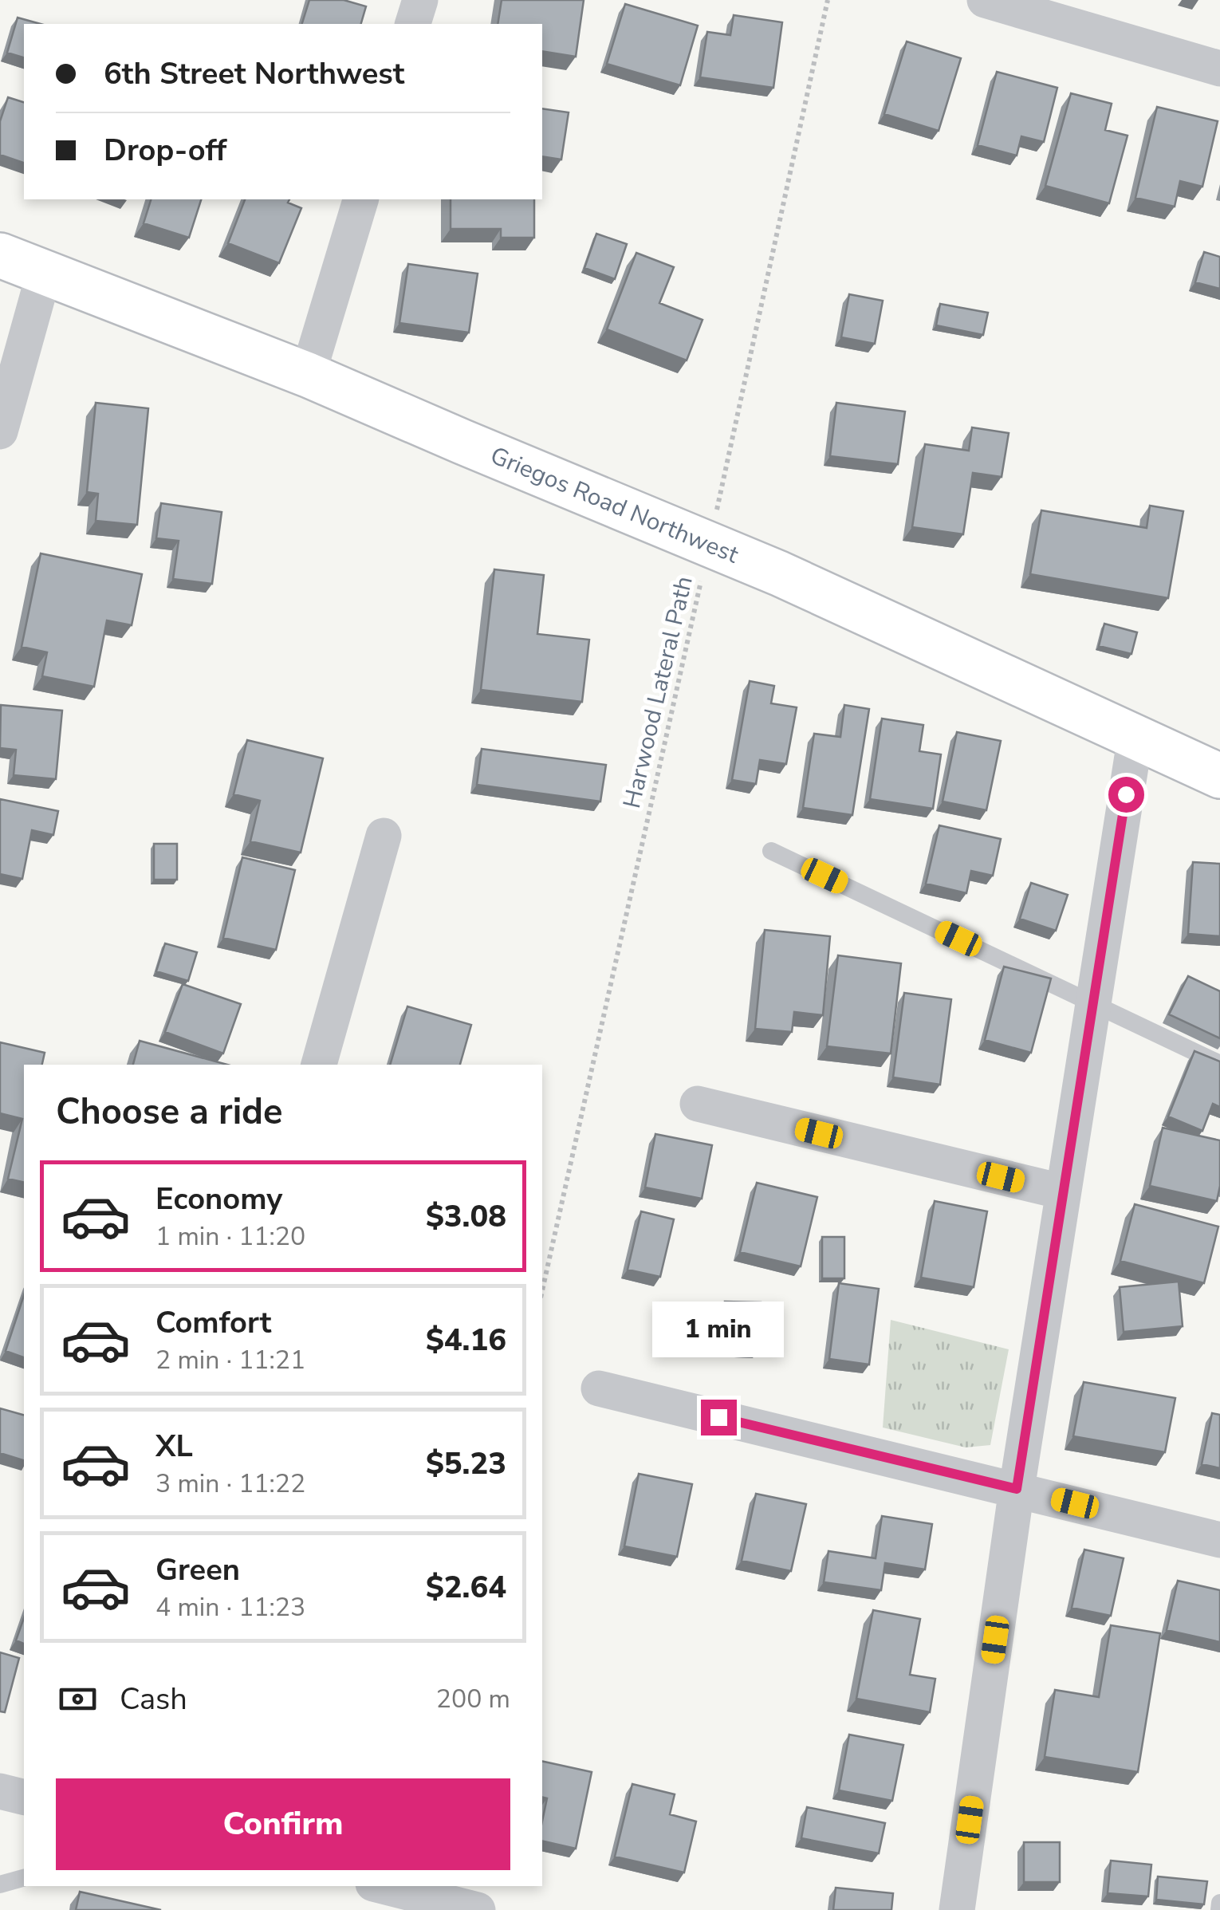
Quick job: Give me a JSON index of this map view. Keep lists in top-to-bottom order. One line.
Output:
{"streets":{"main road":["Griegos Road Northwest"],"path":["Harwood Lateral Path"]},"crossings":[["Griegos Road Northwest","Harwood Lateral Path"]],"page":{"banner":["6th Street Northwest","Drop-off"],"heading":"Choose a ride","list":[{"name":"Economy","note":"1 min · 11:20","value":"$3.08"},{"name":"Comfort","note":"2 min · 11:21","value":"$4.16"},{"name":"XL","note":"3 min · 11:22","value":"$5.23"},{"name":"Green","note":"4 min · 11:23","value":"$2.64"}],"bubble":"1 min","pay":["Cash","200 m"],"buttons":"Confirm"}}
